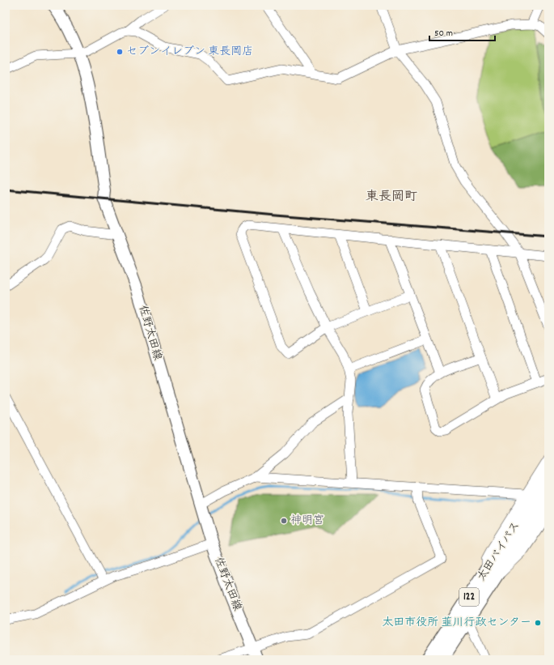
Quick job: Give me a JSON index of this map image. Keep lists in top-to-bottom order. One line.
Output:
{"streets":{"highway":["太田バイパス","122"],"main road":["佐野太田線"]},"districts":["東長岡町"],"places":["セブンイレブン 東長岡店","神明宮","太田市役所 韮川行政センター"],"scale_bar":"50 m"}
